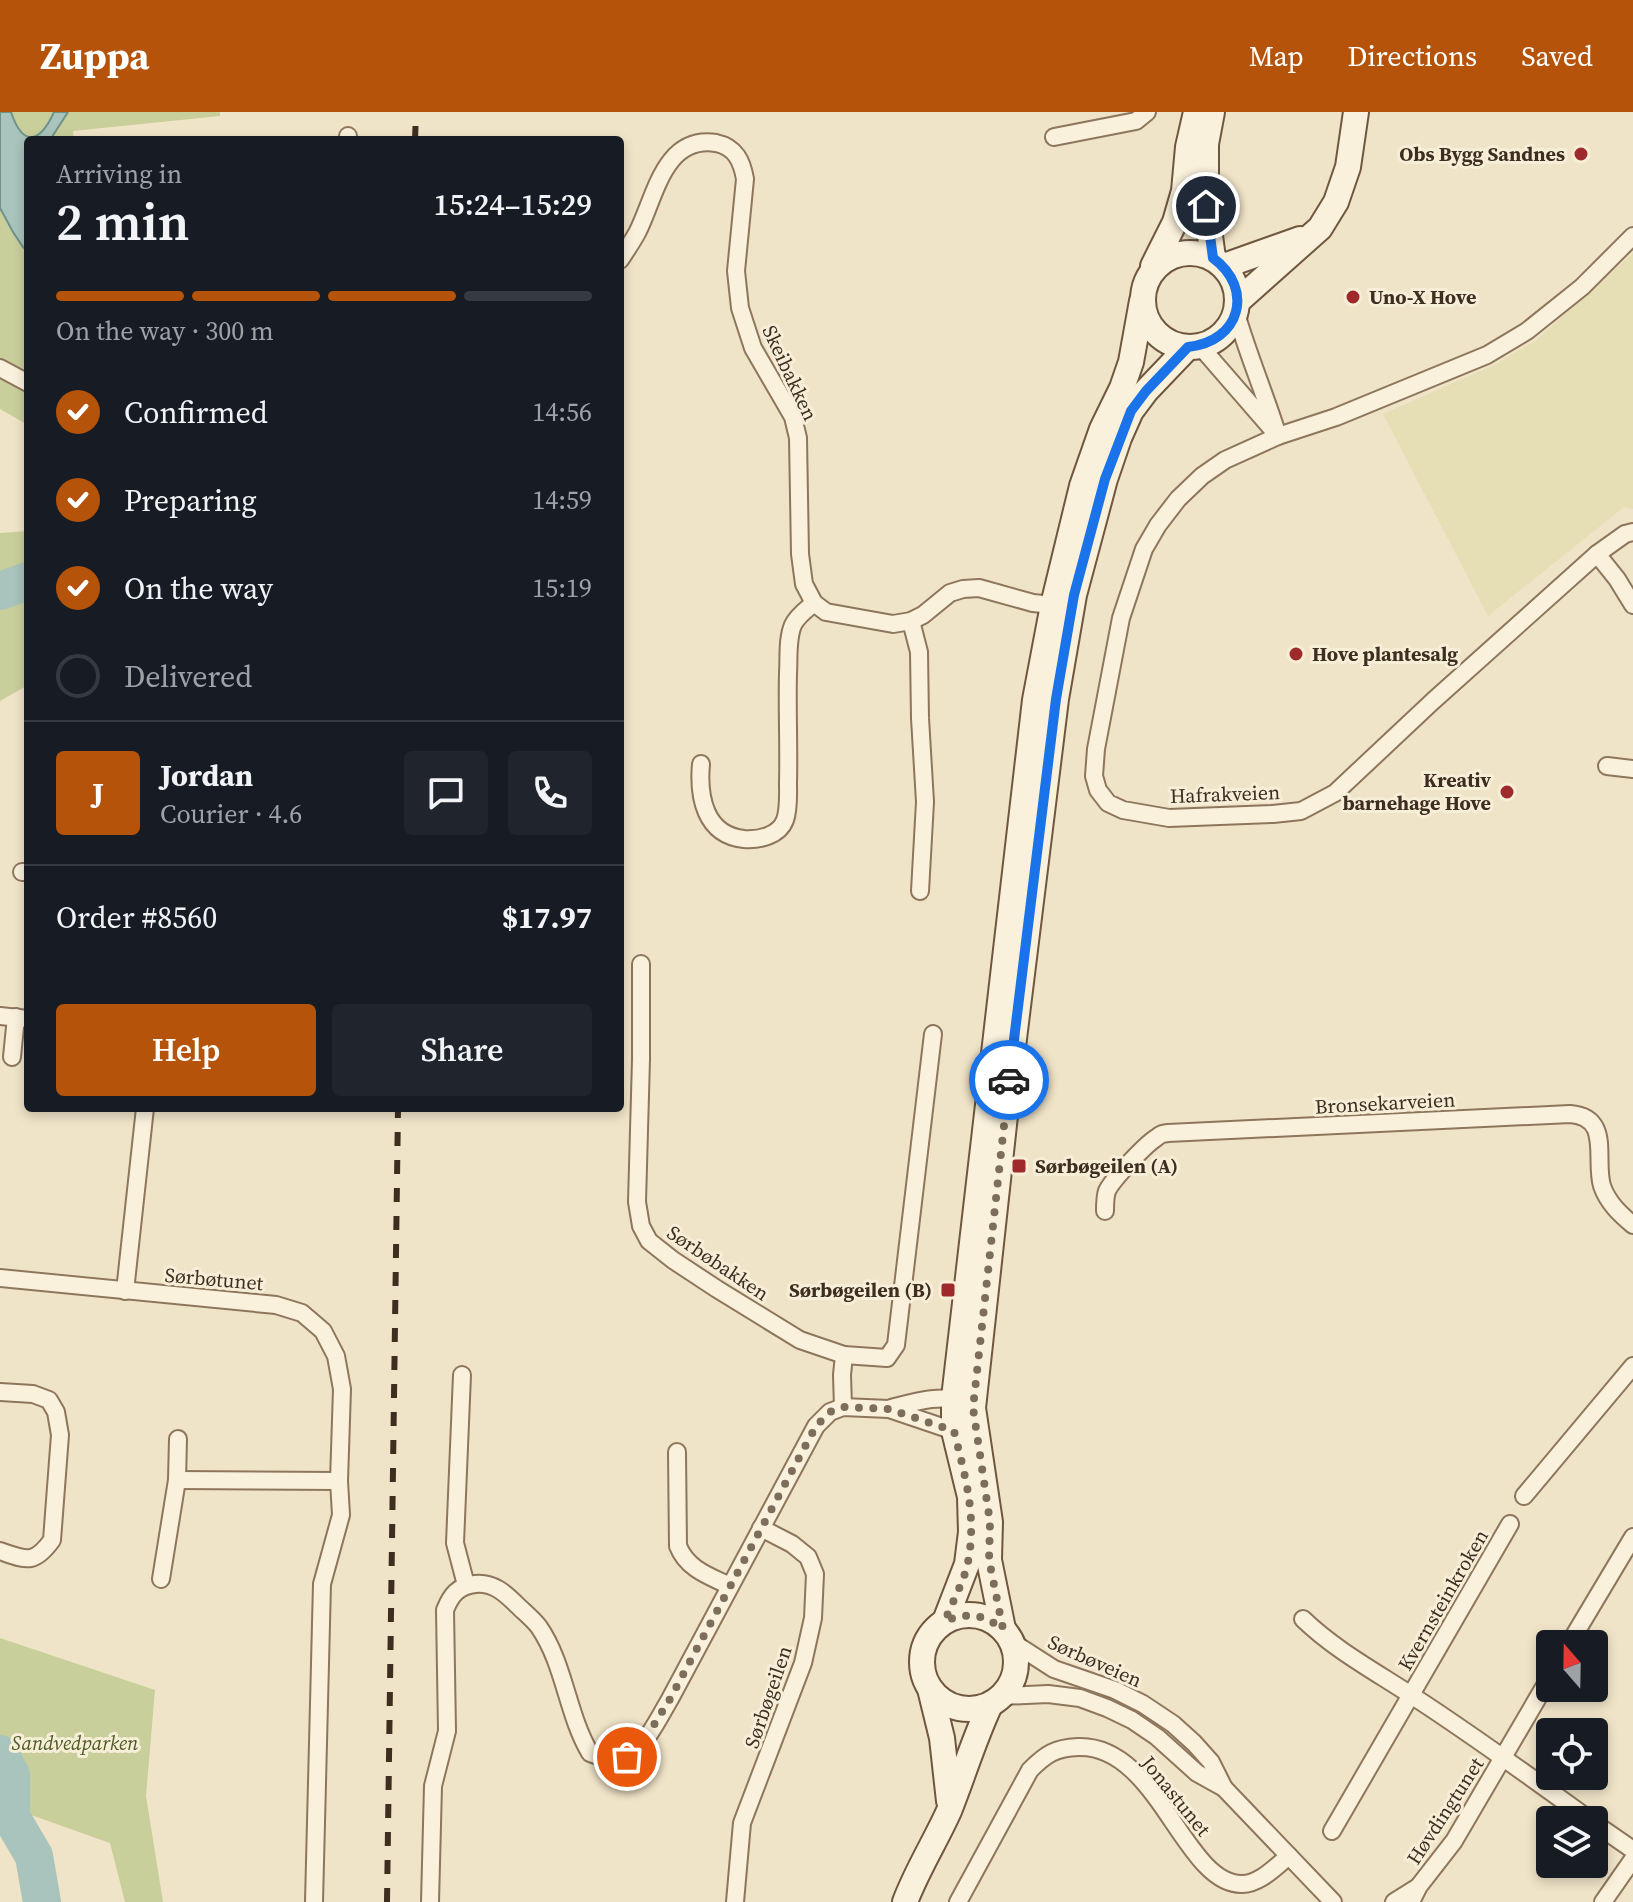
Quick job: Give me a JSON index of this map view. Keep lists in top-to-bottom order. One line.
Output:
{"streets":{"street":["Skeibakken","Hafrakveien","Bronsekarveien","Sørbøbakken","Sørbøtunet","Kvernsteinkroken","Sørbøveien","Sørbøgeilen","Jonastunet","Høvdingtunet"]},"crossings":[["Kvernsteinkroken","Høvdingtunet"],["Sørbøveien","Jonastunet"]],"parks":["Sandvedparken"],"places":{"other":["Obs Bygg Sandnes","Uno-X Hove","Hove plantesalg","Kreativ barnehage Hove"],"transit":["Sørbøgeilen (A)","Sørbøgeilen (B)"]},"north":"top","page":{"header":"Zuppa","nav":["Map","Directions","Saved"],"heading":["2 min","Arriving in","15:24–15:29"],"panel":["Jordan","Courier · 4.6","Order #8560","$17.97"],"bar":"On the way · 300 m","list":[["Confirmed","14:56"],["Preparing","14:59"],["On the way","15:19"],"Delivered"],"round":"J","buttons":["Help","Share"]}}
